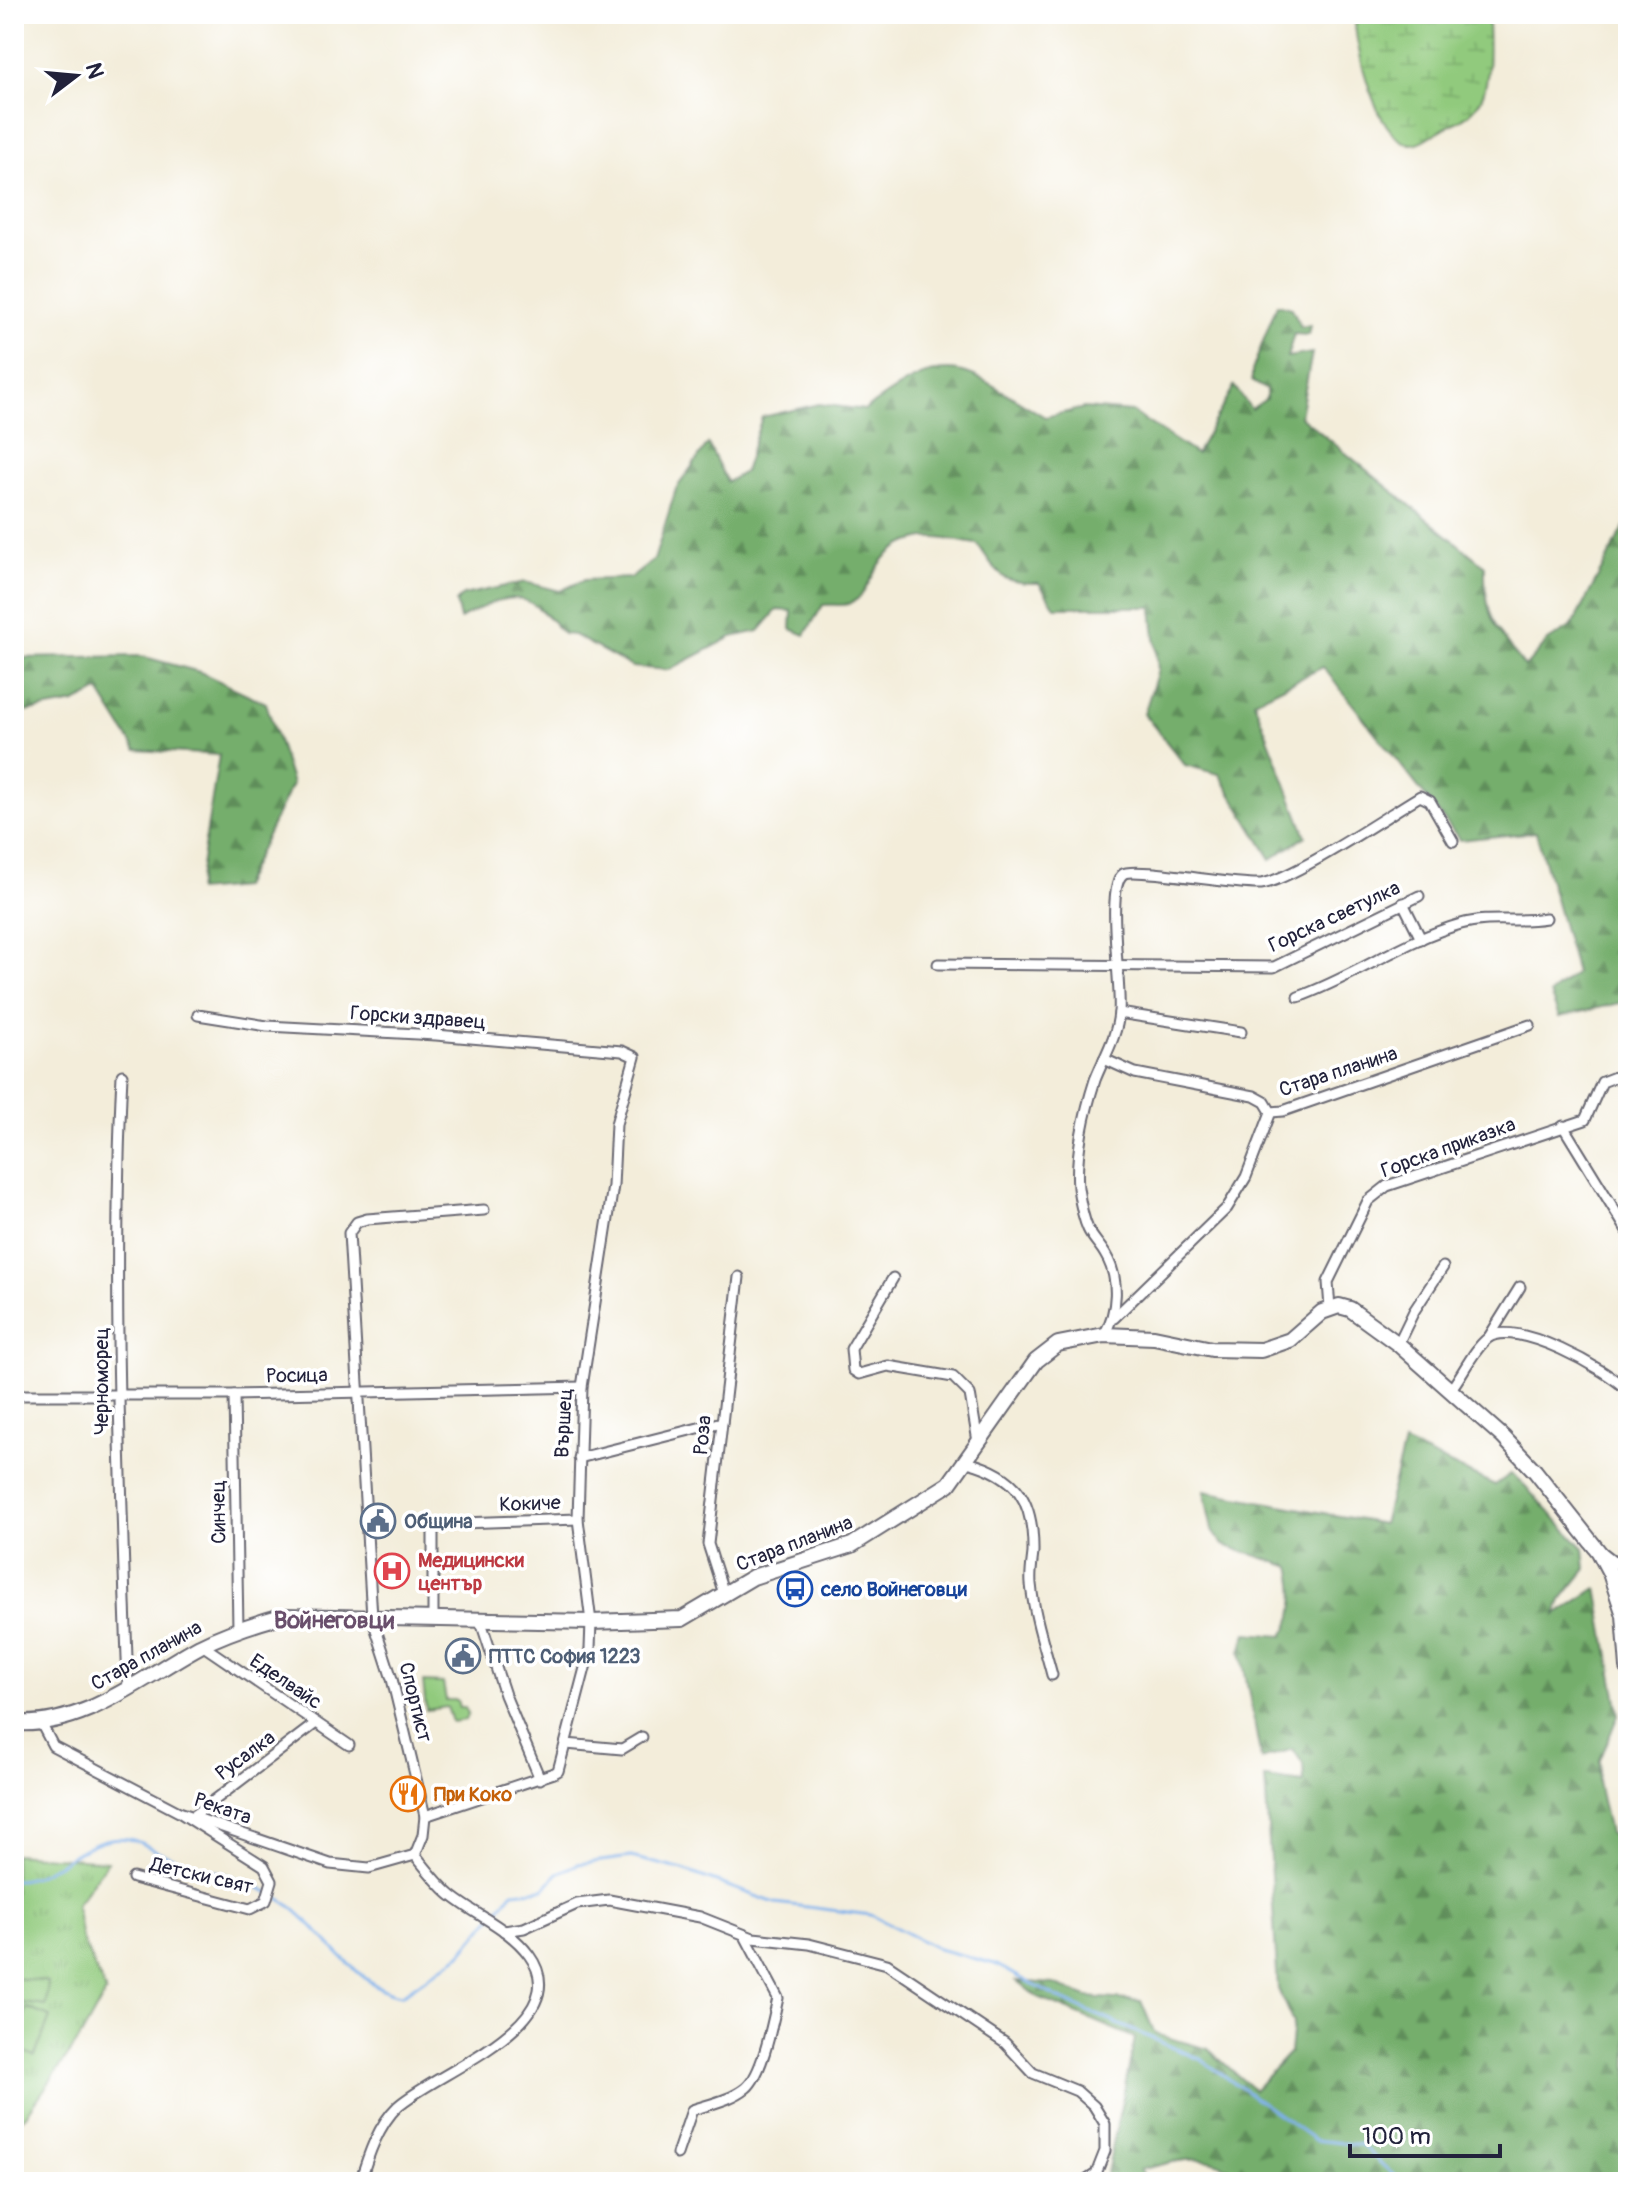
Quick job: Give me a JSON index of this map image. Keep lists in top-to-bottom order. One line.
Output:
{"streets":{"street":["Горска светулка","Горски здравец","Стара планина","Горска приказка","Росица","Черноморец","Вършец","Роза","Кокиче","Синчец","Еделвайс","Спортист","Русалка","Реката","Детски свят"]},"crossings":[["Горски здравец","Вършец"],["Стара планина","Горска приказка"],["Стара планина","Черноморец"],["Стара планина","Вършец"],["Стара планина","Роза"],["Стара планина","Кокиче"],["Стара планина","Синчец"],["Стара планина","Еделвайс"],["Стара планина","Спортист"],["Стара планина","Реката"],["Росица","Черноморец"],["Росица","Вършец"],["Росица","Синчец"],["Росица","Спортист"],["Вършец","Кокиче"],["Еделвайс","Русалка"],["Спортист","Реката"],["Русалка","Реката"],["Реката","Детски свят"]],"districts":["Войнеговци"],"places":{"public building":["Община","ПТТС София 1223"],"hospital":["Медицински център"],"bus stop":["село Войнеговци"],"restaurant":["При Коко"]},"scale_bar":"100 m","north":"right"}
